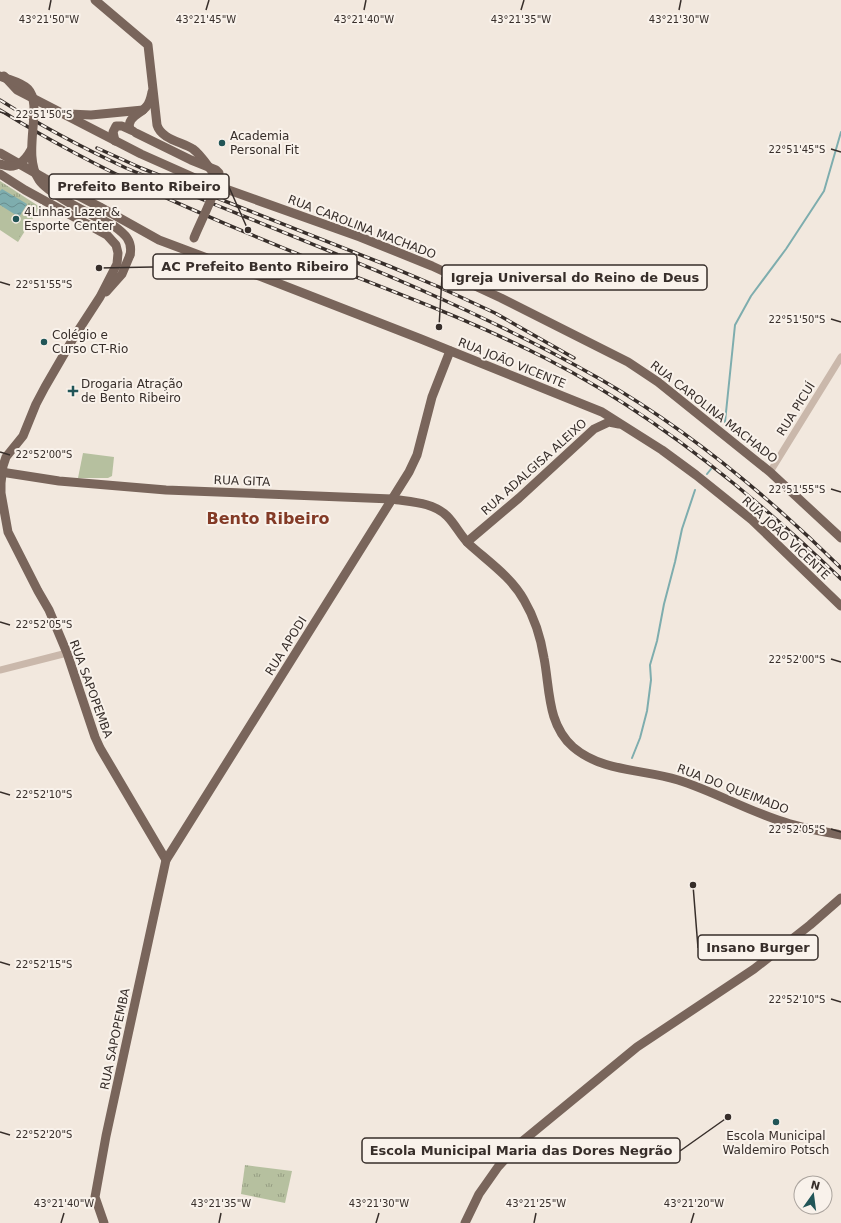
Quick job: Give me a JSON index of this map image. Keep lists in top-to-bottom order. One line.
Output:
{"streets":{"main road":["RUA CAROLINA MACHADO","RUA JOÃO VICENTE","RUA ADALGISA ALEIXO","RUA GITA","RUA APODI","RUA SAPOPEMBA","RUA DO QUEIMADO"],"street":["RUA PICUÍ"]},"crossings":[["RUA CAROLINA MACHADO","RUA PICUÍ"],["RUA JOÃO VICENTE","RUA ADALGISA ALEIXO"],["RUA JOÃO VICENTE","RUA APODI"],["RUA ADALGISA ALEIXO","RUA GITA"],["RUA ADALGISA ALEIXO","RUA DO QUEIMADO"],["RUA GITA","RUA APODI"],["RUA GITA","RUA SAPOPEMBA"],["RUA GITA","RUA DO QUEIMADO"],["RUA APODI","RUA SAPOPEMBA"]],"districts":["Bento Ribeiro"],"places":{"other":["Academia Personal Fit","4Linhas Lazer & Esporte Center","Prefeito Bento Ribeiro","AC Prefeito Bento Ribeiro","Igreja Universal do Reino de Deus","Colégio e Curso CT-Rio","Insano Burger","Escola Municipal Maria das Dores Negrão","Escola Municipal Waldemiro Potsch"],"health":["Drogaria Atração de Bento Ribeiro"]},"north":"top","coordinates":["43°21'50\"W","43°21'45\"W","43°21'40\"W","43°21'35\"W","43°21'30\"W","22°51'50\"S","22°51'45\"S","22°51'55\"S","22°52'00\"S","22°52'05\"S","22°52'10\"S","22°52'15\"S","22°52'20\"S","43°21'25\"W","43°21'20\"W"]}
